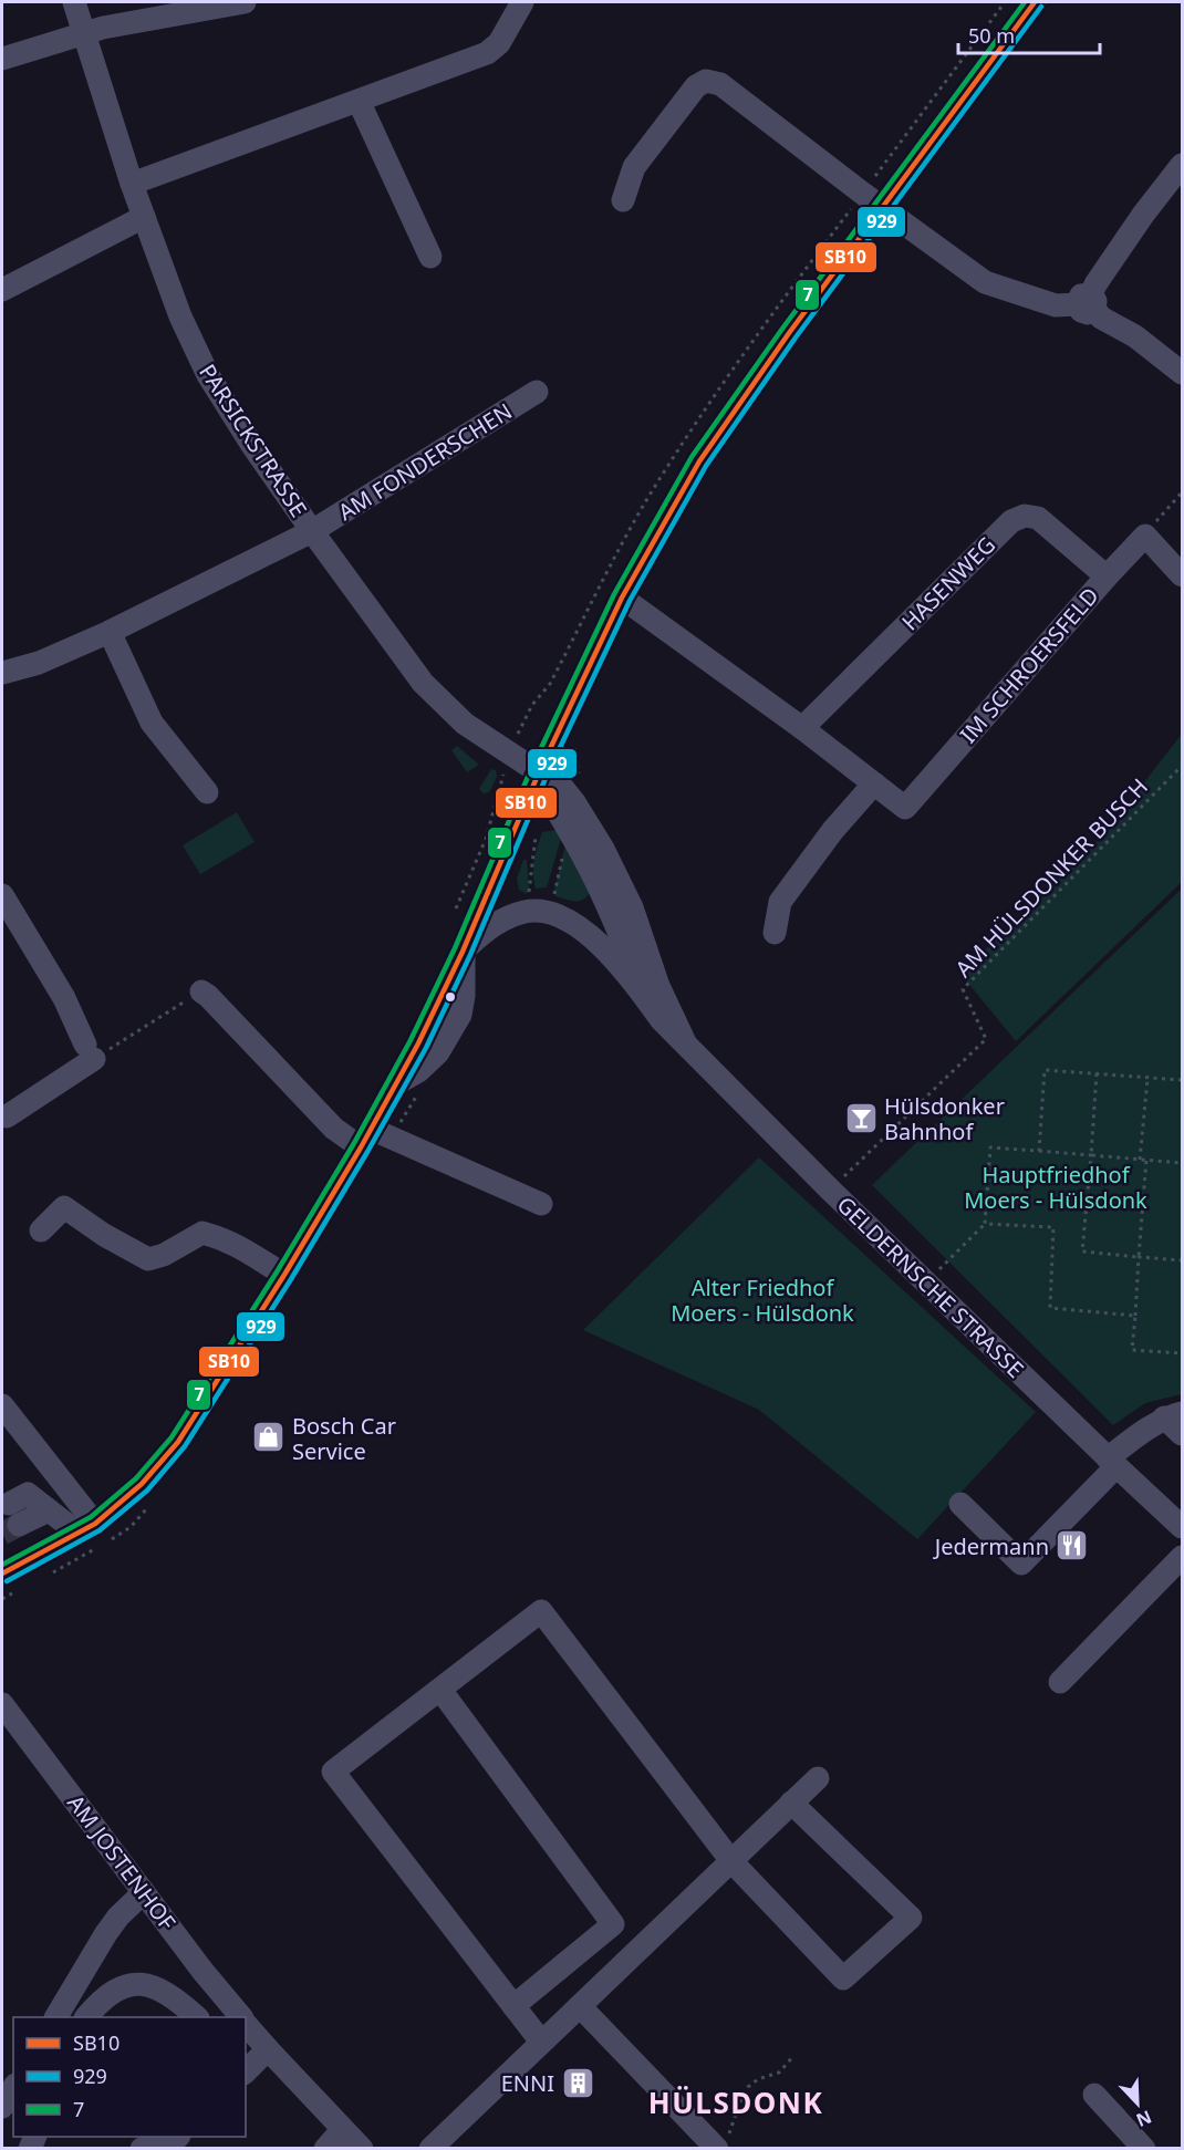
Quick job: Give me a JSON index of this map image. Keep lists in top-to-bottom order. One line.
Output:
{"streets":{"street":["PARSICKSTRASSE","AM FONDERSCHEN","HASENWEG","IM SCHROERSFELD","GELDERNSCHE STRASSE","AM JOSTENHOF"],"path":["AM HÜLSDONKER BUSCH"]},"crossings":[["PARSICKSTRASSE","AM FONDERSCHEN"],["PARSICKSTRASSE","GELDERNSCHE STRASSE"],["HASENWEG","IM SCHROERSFELD"],["AM HÜLSDONKER BUSCH","GELDERNSCHE STRASSE"]],"districts":["HÜLSDONK"],"parks":["Hauptfriedhof Moers - Hülsdonk","Alter Friedhof Moers - Hülsdonk"],"places":{"bar":["Hülsdonker Bahnhof"],"shop":["Bosch Car Service"],"restaurant":["Jedermann"],"building":["ENNI"]},"lines":["transit line SB10","transit line 7","transit line 929"],"legend":["SB10","929","7"],"scale_bar":"50 m","north":"bottom right"}
